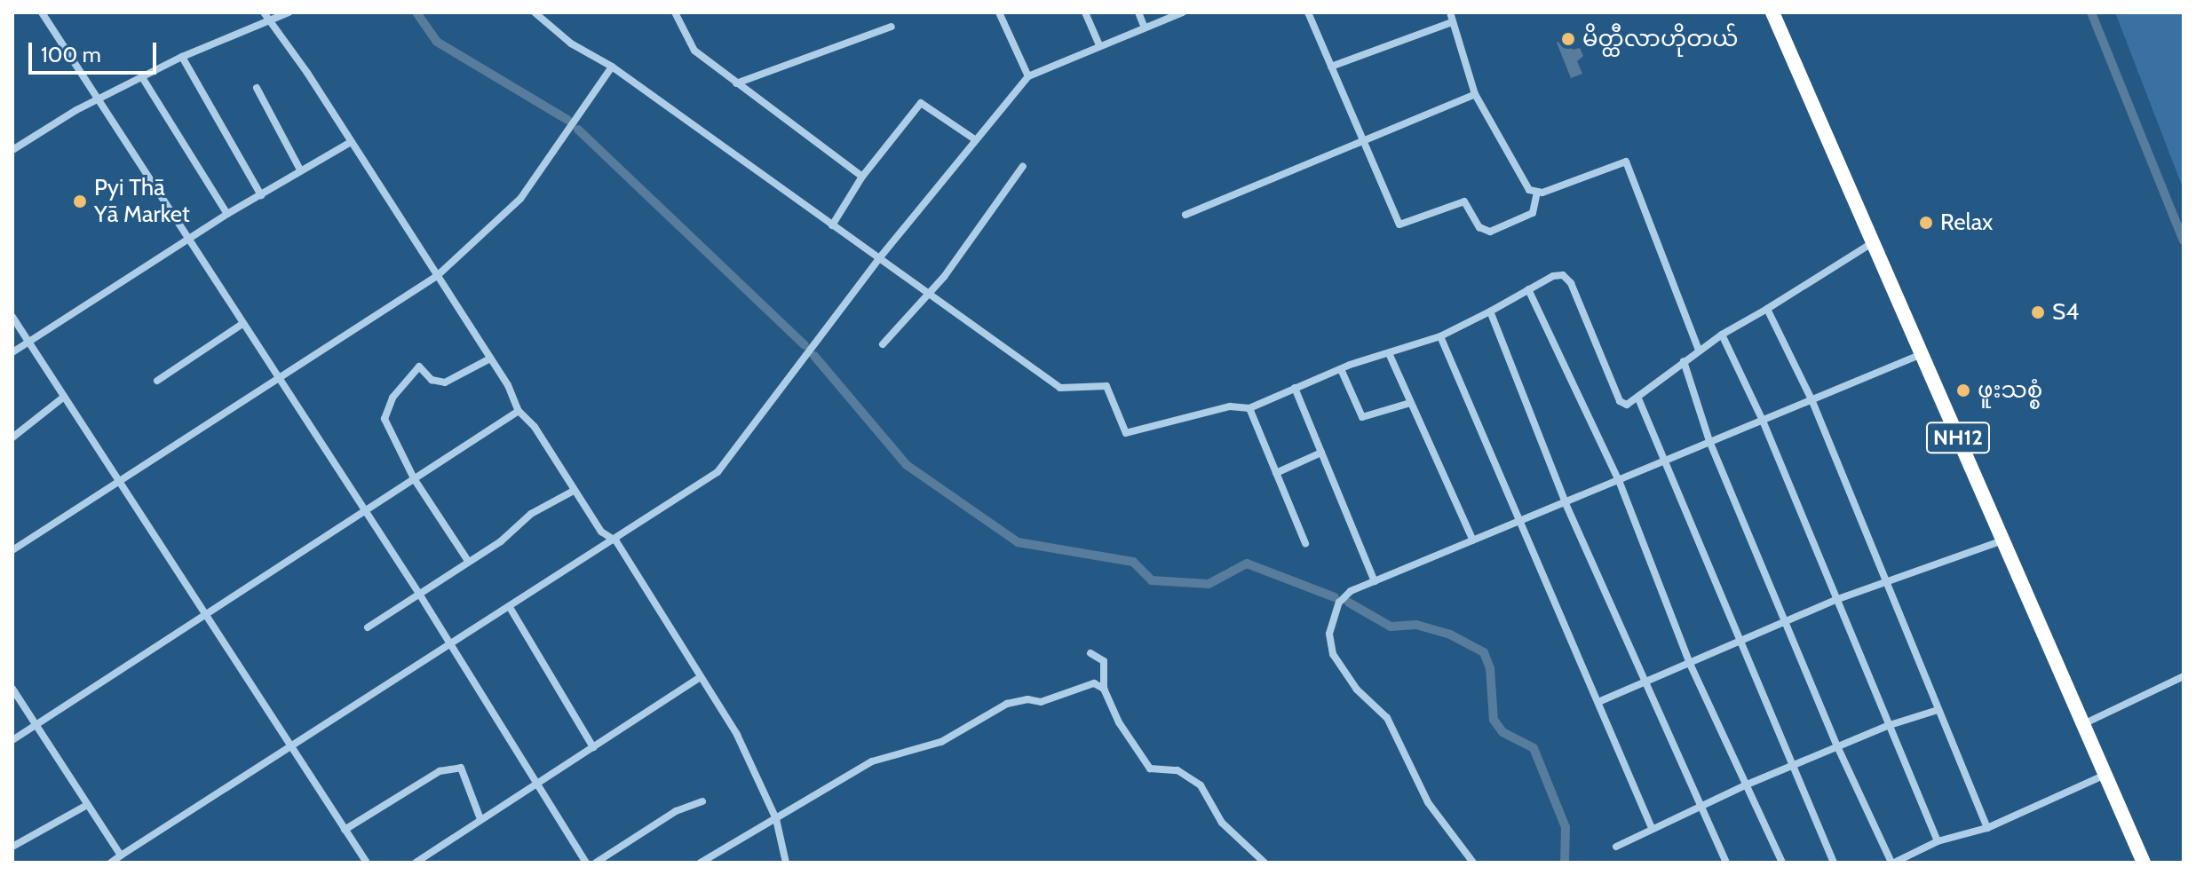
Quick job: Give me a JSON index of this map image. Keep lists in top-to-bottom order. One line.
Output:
{"streets":{"highway":["NH12"]},"places":["မိတ္ထီလာဟိုတယ်","Pyi Thā Yā Market","Relax","S4","ဖူးသစ္စံ"],"scale_bar":"100 m"}
